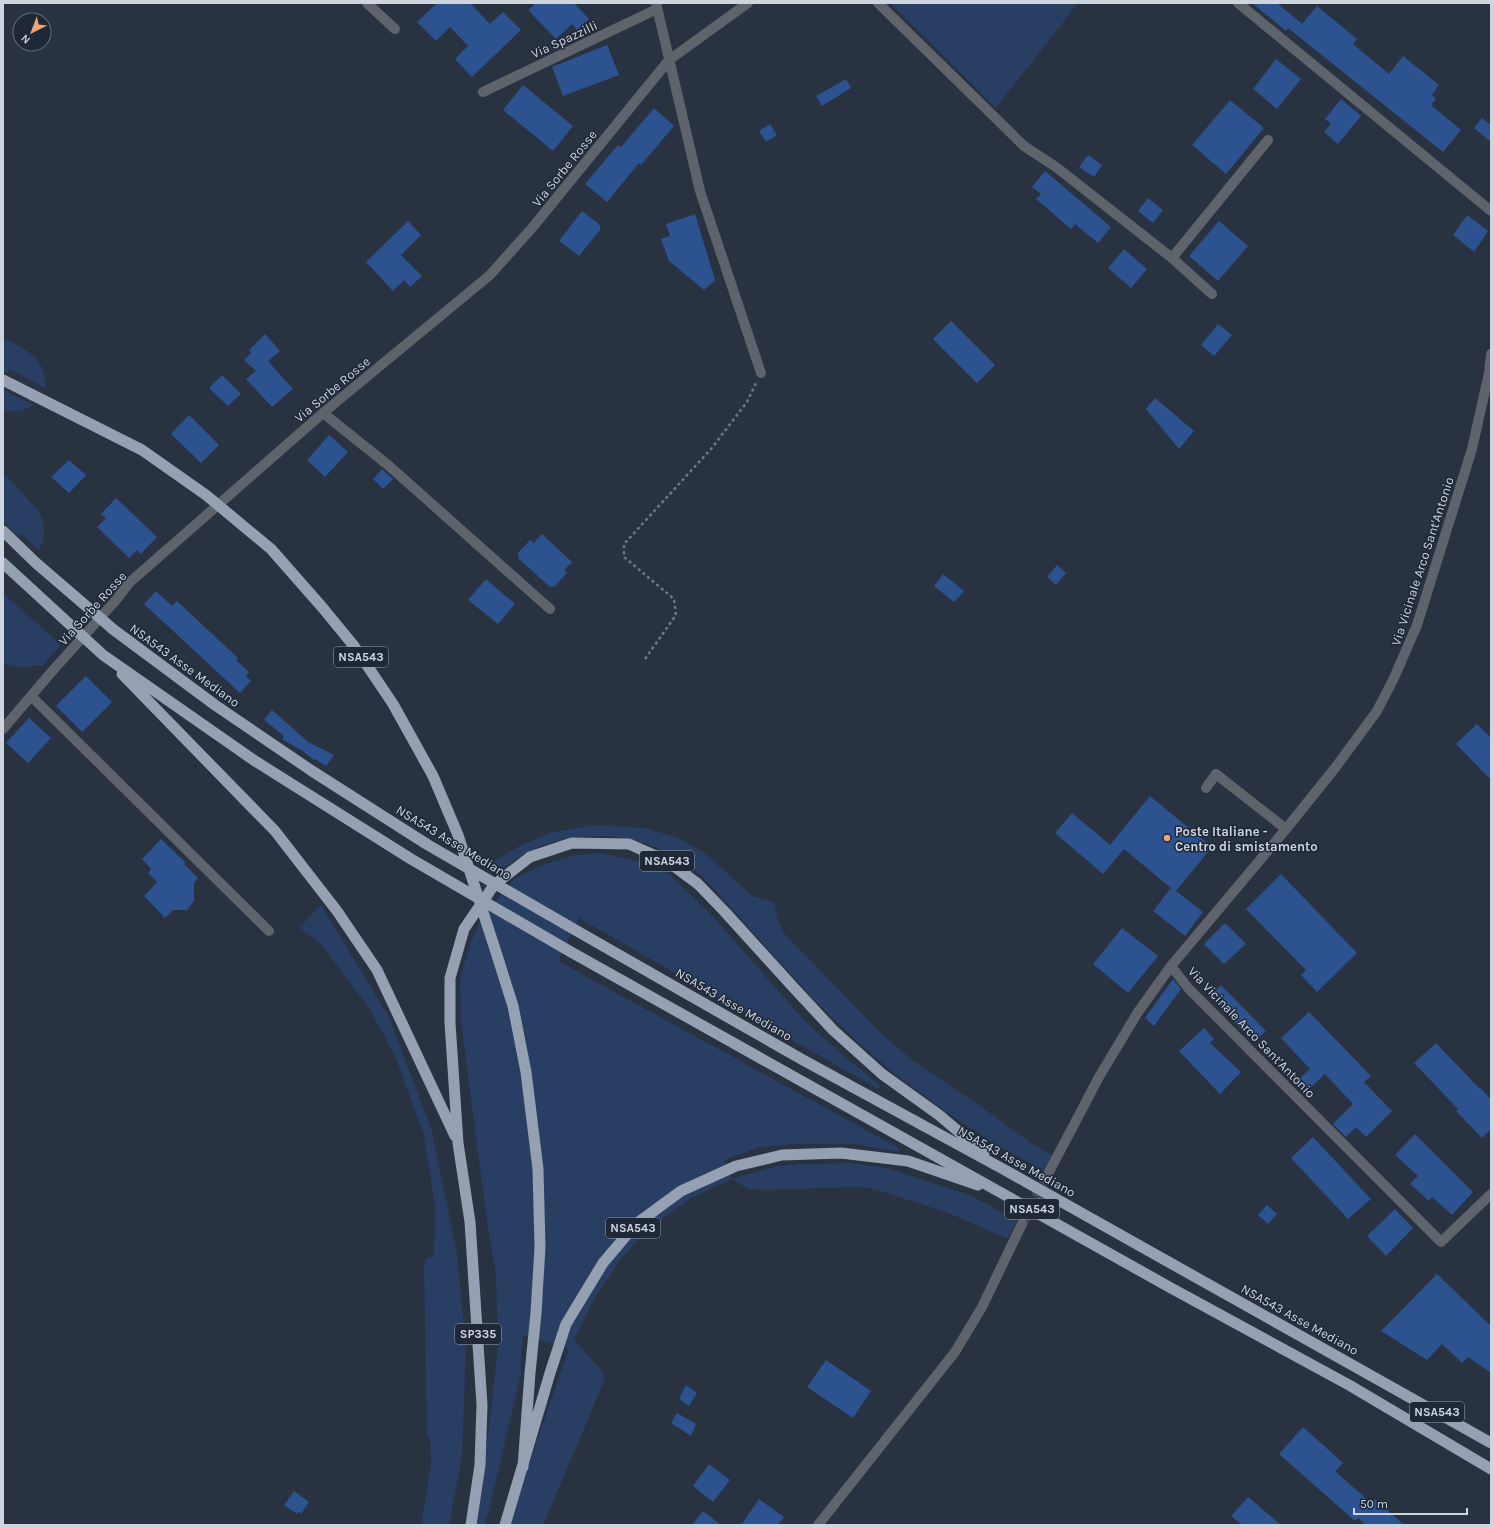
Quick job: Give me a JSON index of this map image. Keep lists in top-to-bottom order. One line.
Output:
{"streets":{"highway":["NSA543","NSA543 Asse Mediano","SP335"],"street":["Via Spazzilli","Via Sorbe Rosse","Via Vicinale Arco Sant'Antonio"]},"crossings":[["NSA543","NSA543 Asse Mediano"],["NSA543","SP335"]],"places":["Poste Italiane - Centro di smistamento"],"scale_bar":"50 m","north":"bottom left"}
